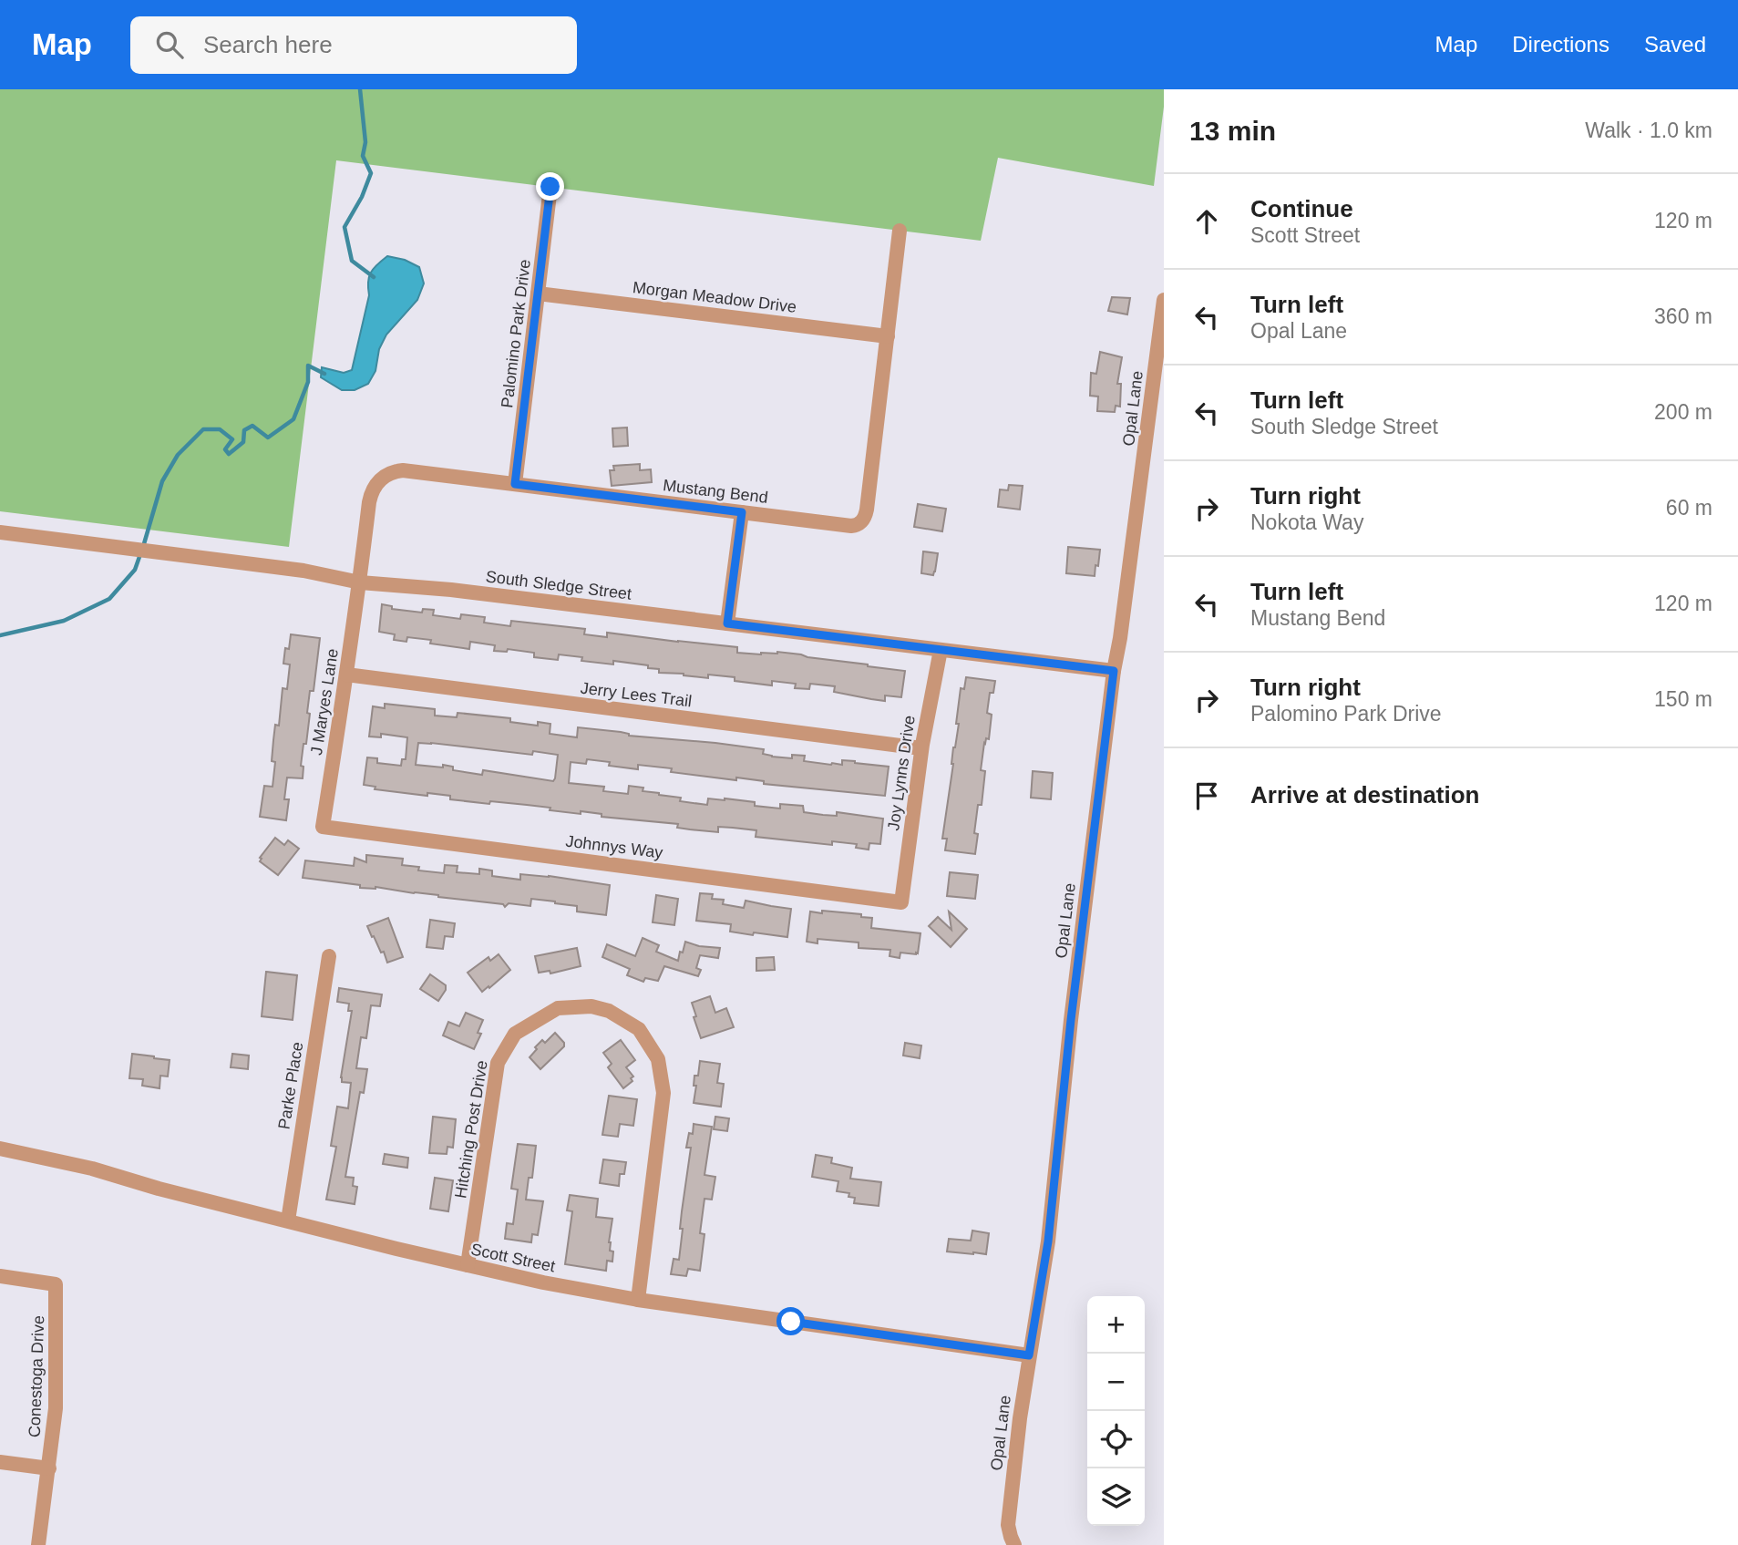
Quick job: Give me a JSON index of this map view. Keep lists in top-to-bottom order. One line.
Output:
{"streets":{"street":["Morgan Meadow Drive","Palomino Park Drive","Opal Lane","Mustang Bend","South Sledge Street","Jerry Lees Trail","J Maryes Lane","Joy Lynns Drive","Johnnys Way","Parke Place","Hitching Post Drive","Scott Street","Conestoga Drive"]},"crossings":[["Morgan Meadow Drive","Palomino Park Drive"],["Morgan Meadow Drive","Mustang Bend"],["Palomino Park Drive","Mustang Bend"],["Opal Lane","South Sledge Street"],["Opal Lane","Scott Street"],["Mustang Bend","South Sledge Street"],["Mustang Bend","J Maryes Lane"],["South Sledge Street","J Maryes Lane"],["South Sledge Street","Joy Lynns Drive"],["Jerry Lees Trail","J Maryes Lane"],["Jerry Lees Trail","Joy Lynns Drive"],["J Maryes Lane","Johnnys Way"],["Joy Lynns Drive","Johnnys Way"],["Parke Place","Scott Street"],["Hitching Post Drive","Scott Street"]],"page":{"header":"Map","search":"Search here","nav":["Map","Directions","Saved"],"heading":["13 min","Walk · 1.0 km"],"list":[["Continue","Scott Street","120 m"],["Turn left","Opal Lane","360 m"],["Turn left","South Sledge Street","200 m"],["Turn right","Nokota Way","60 m"],["Turn left","Mustang Bend","120 m"],["Turn right","Palomino Park Drive","150 m"],"Arrive at destination"],"map_buttons":["+","−"]}}
